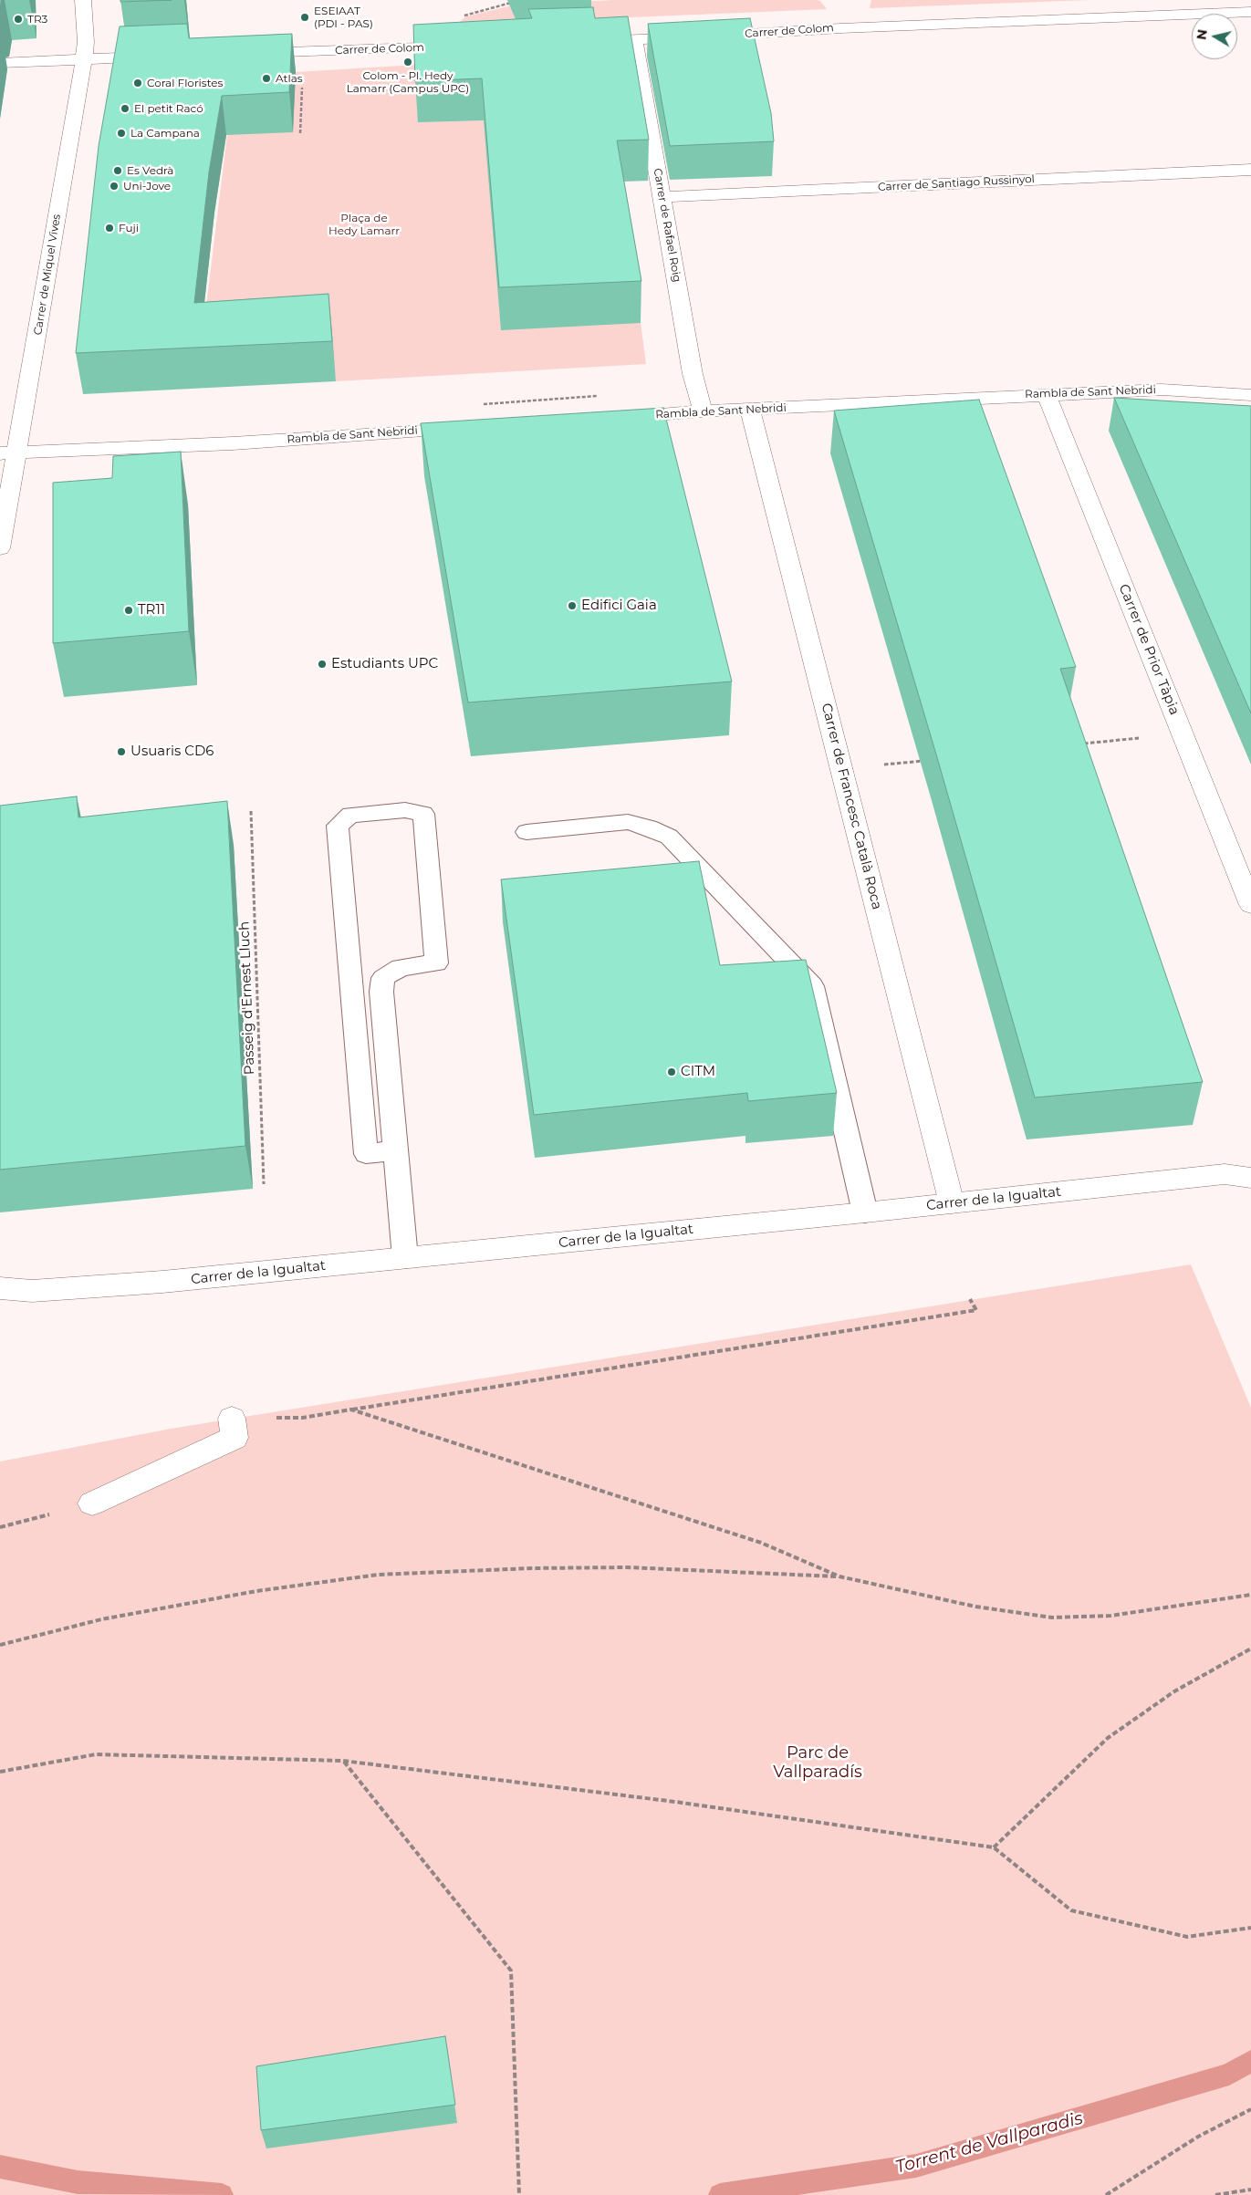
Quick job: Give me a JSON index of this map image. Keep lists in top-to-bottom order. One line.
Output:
{"streets":{"street":["Carrer de Colom","Carrer de Santiago Russinyol","Carrer de Rafael Roig","Carrer de Miquel Vives","Rambla de Sant Nebridi","Carrer de Prior Tàpia","Carrer de Francesc Català Roca","Carrer de la Igualtat"],"path":["Passeig d'Ernest Lluch"]},"crossings":[["Carrer de Colom","Carrer de Rafael Roig"],["Carrer de Santiago Russinyol","Carrer de Rafael Roig"],["Carrer de Rafael Roig","Rambla de Sant Nebridi"],["Carrer de Miquel Vives","Rambla de Sant Nebridi"],["Rambla de Sant Nebridi","Carrer de Prior Tàpia"],["Rambla de Sant Nebridi","Carrer de Francesc Català Roca"],["Carrer de Francesc Català Roca","Carrer de la Igualtat"]],"water":["Torrent de Vallparadis"],"parks":["Plaça de Hedy Lamarr","Parc de Vallparadís"],"places":["ESEIAAT (PDI - PAS)","TR3","Colom - Pl. Hedy Lamarr (Campus UPC)","Atlas","Coral Floristes","El petit Racó","La Campana","Es Vedrà","Uni-Jove","Fuji","Edifici Gaia","TR11","Estudiants UPC","Usuaris CD6","CITM"],"north":"left"}
